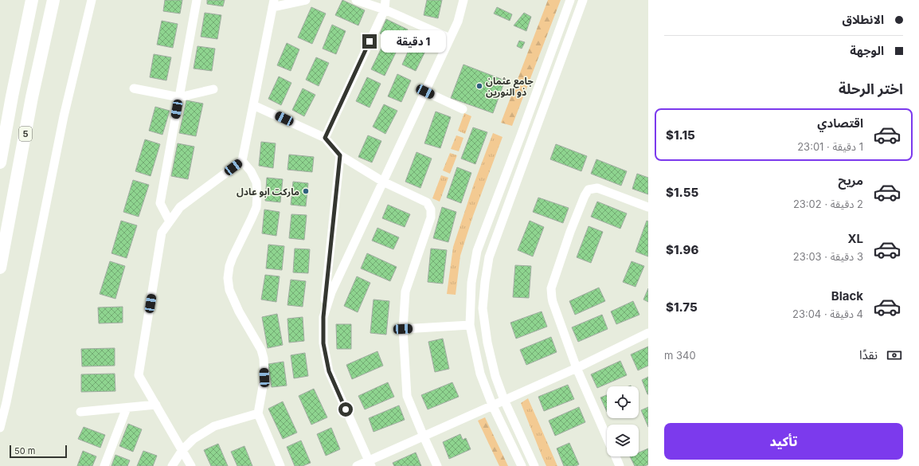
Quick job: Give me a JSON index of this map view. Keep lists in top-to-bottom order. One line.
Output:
{"streets":{"highway":["5"]},"places":["جامع عثمان ذو النورين","ماركت ابو عادل"],"scale_bar":"50 m","page":{"banner":["الانطلاق","الوجهة"],"bubble":"1 دقيقة","heading":"اختر الرحلة","list":[{"name":"اقتصادي","note":"1 دقيقة · 23:01","value":"$1.15"},{"name":"مريح","note":"2 دقيقة · 23:02","value":"$1.55"},{"name":"XL","note":"3 دقيقة · 23:03","value":"$1.96"},{"name":"Black","note":"4 دقيقة · 23:04","value":"$1.75"}],"pay":["نقدًا","340 m"],"buttons":"تأكيد","scale":"50 m"}}
